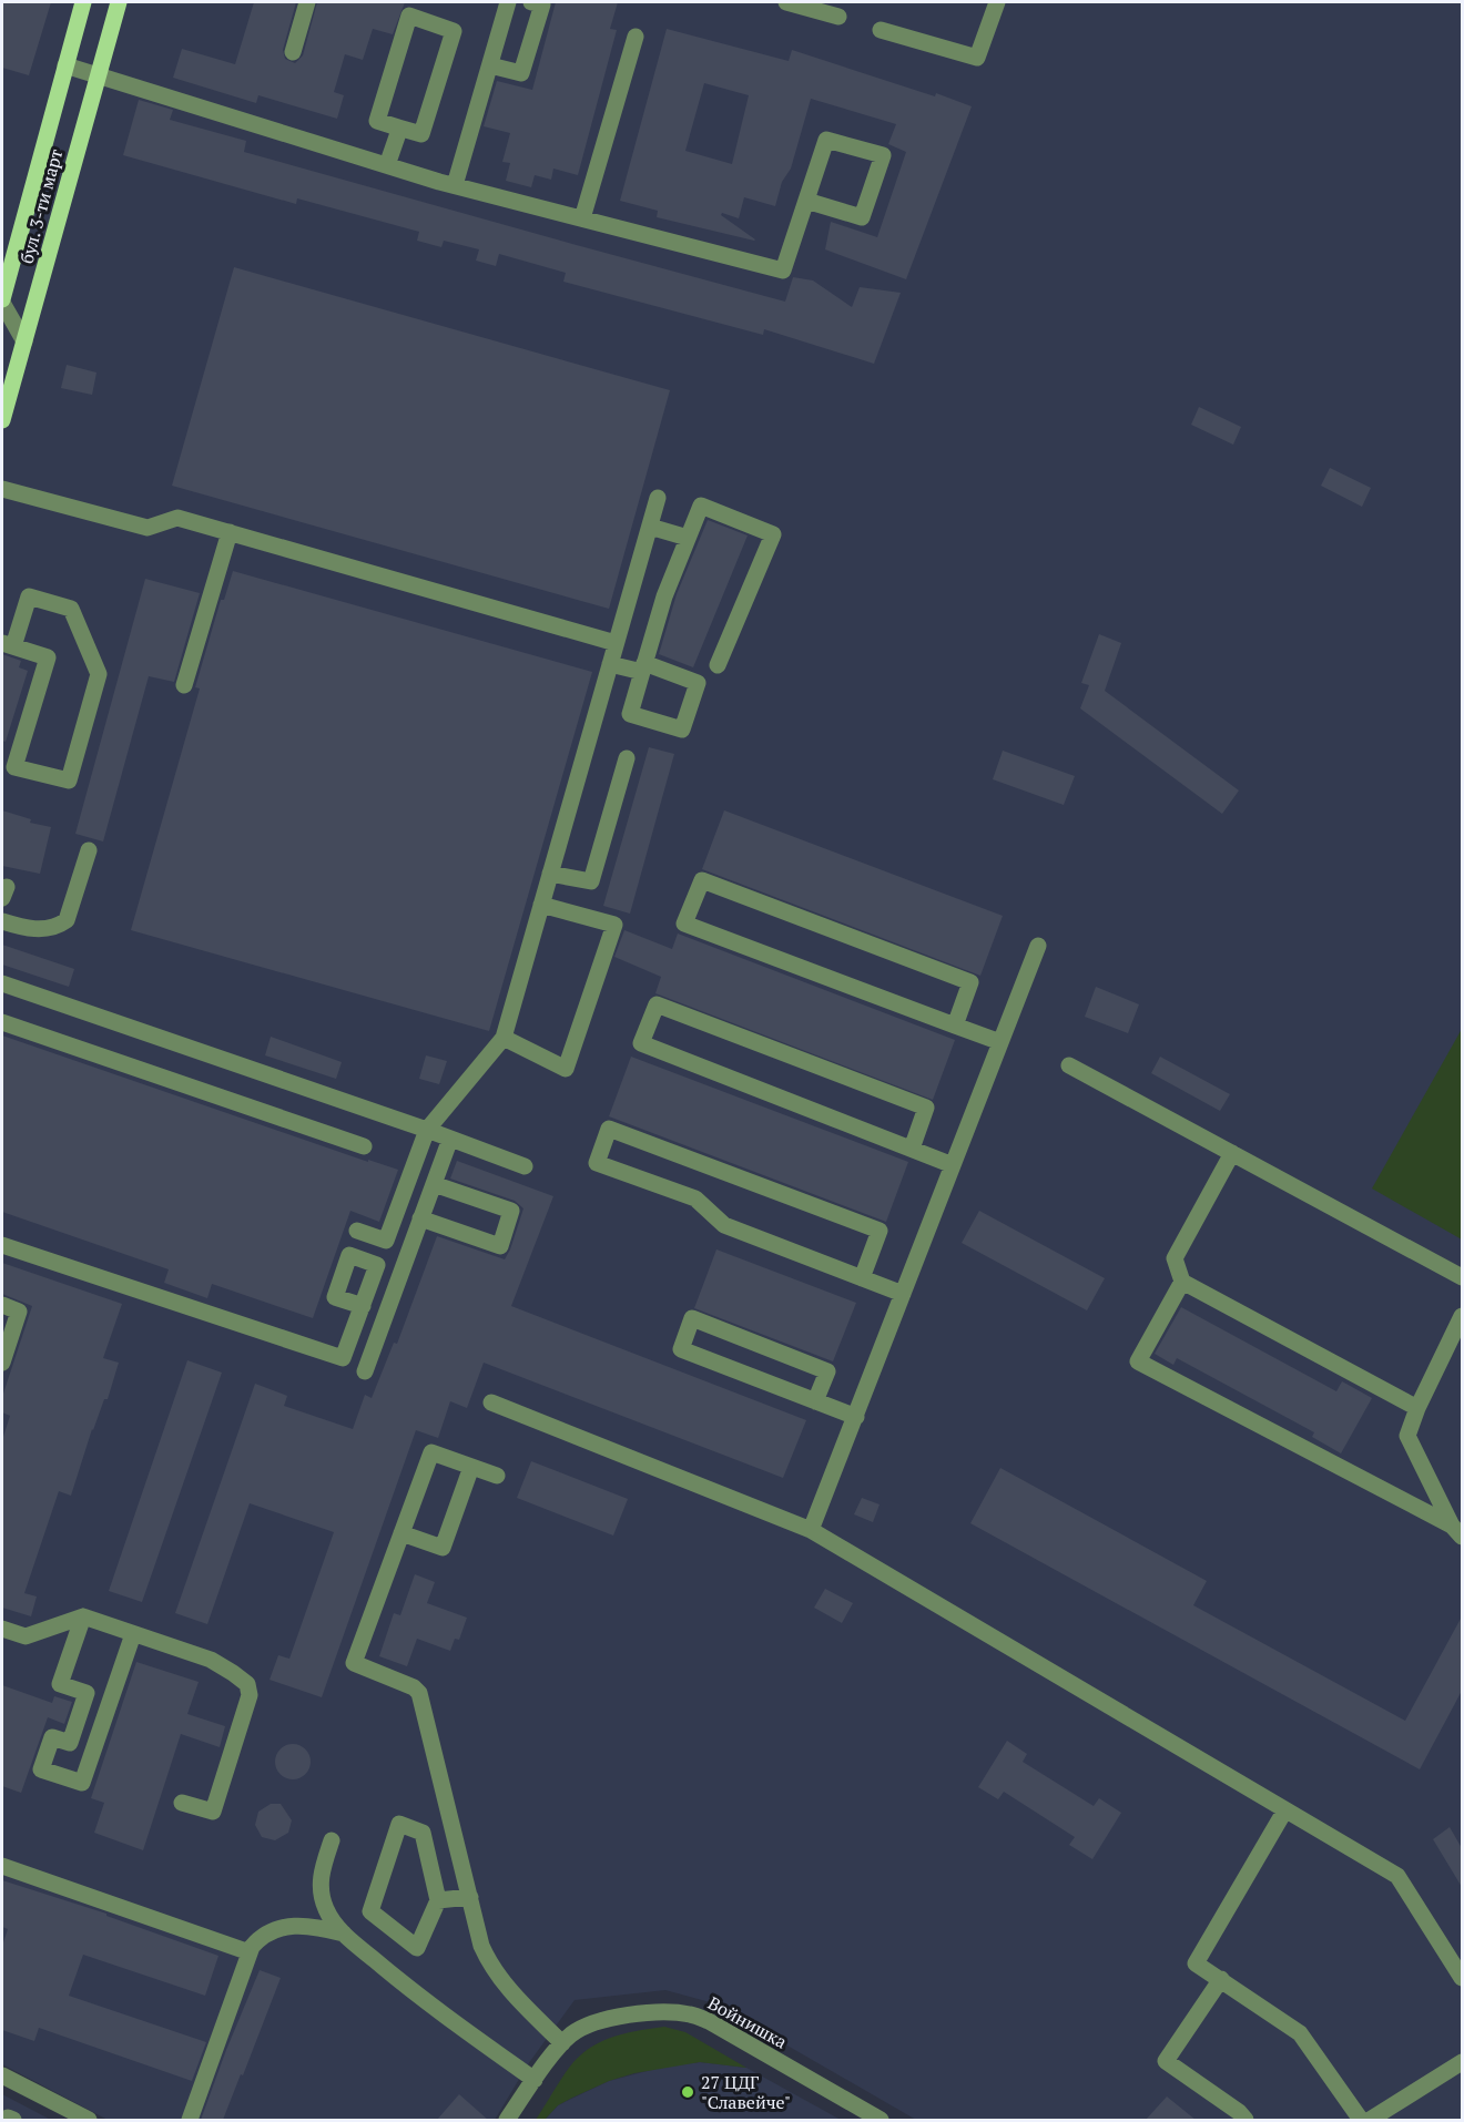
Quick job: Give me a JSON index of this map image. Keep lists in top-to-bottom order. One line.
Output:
{"streets":{"main road":["бул. 3-ти март"],"street":["Войнишка"]},"places":["27 ЦДГ \"Славейче\""]}
